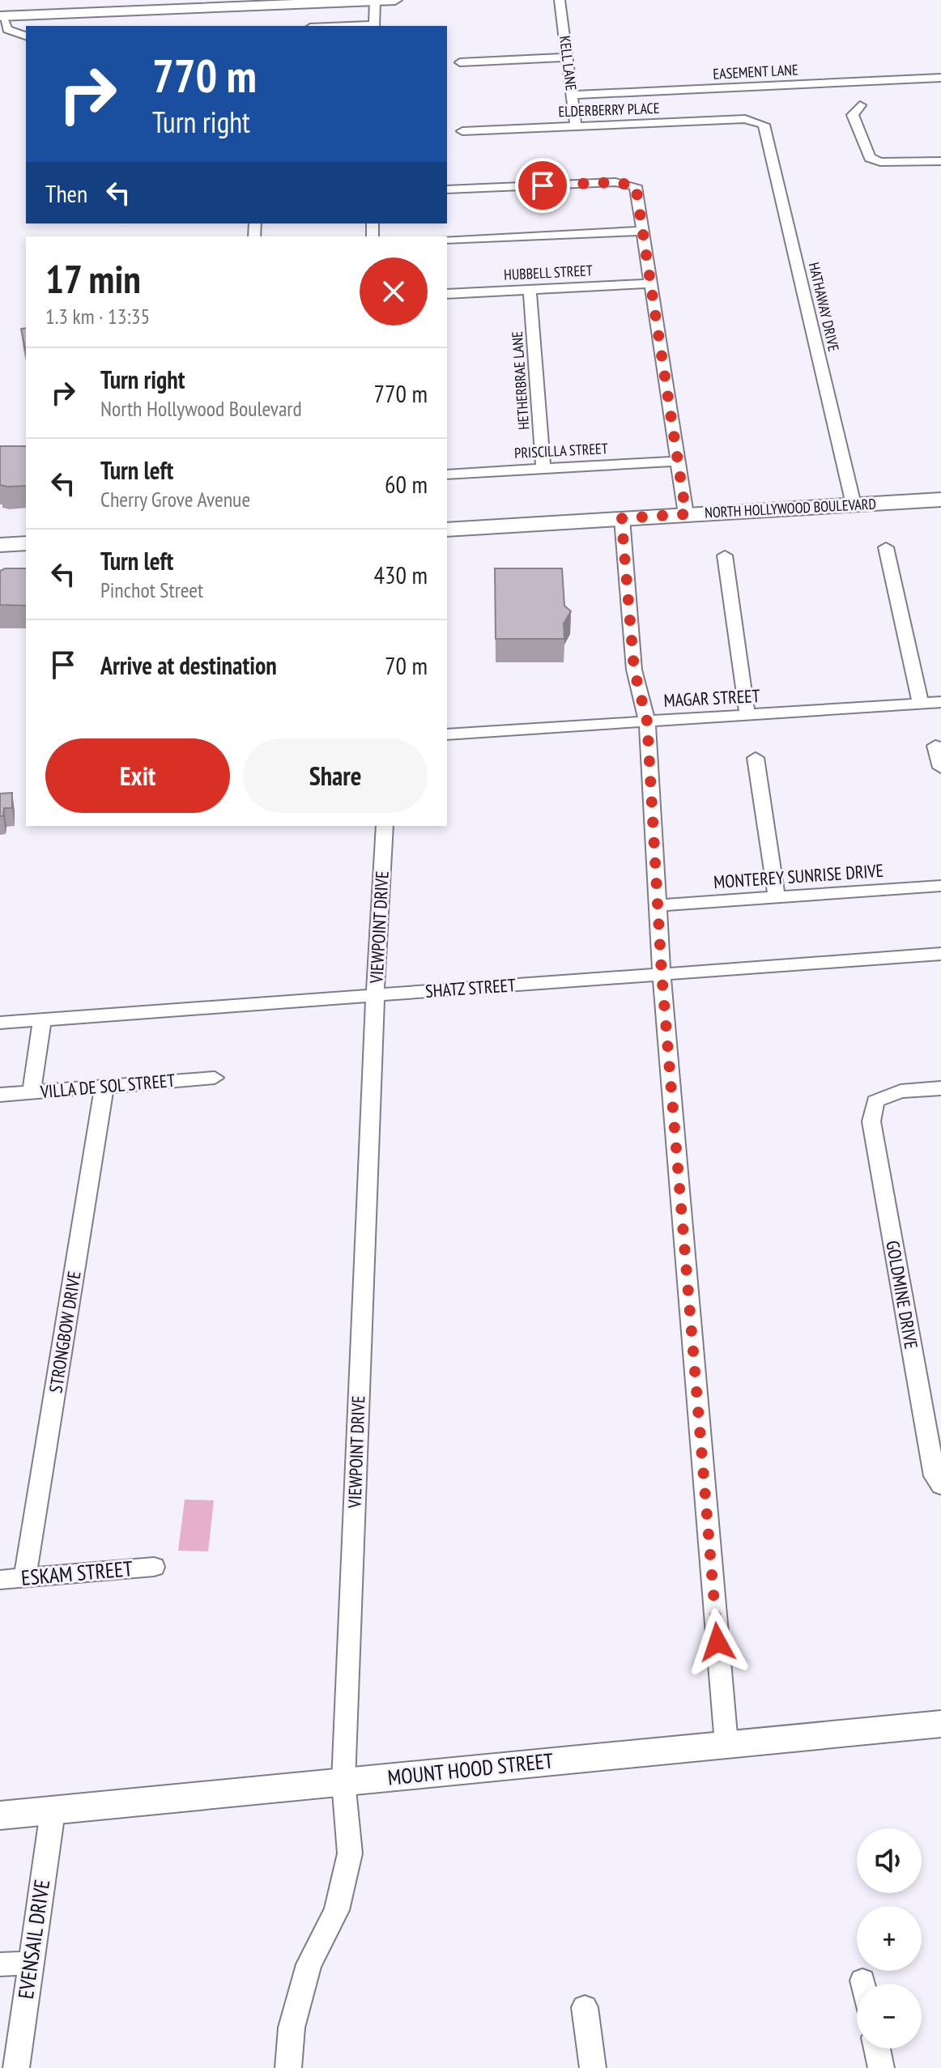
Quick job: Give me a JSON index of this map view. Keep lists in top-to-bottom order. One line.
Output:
{"streets":{"main road":["NORTH HOLLYWOOD BOULEVARD"],"street":["KELL LANE","EASEMENT LANE","ELDERBERRY PLACE","HUBBELL STREET","HATHAWAY DRIVE","HETHERBRAE LANE","PRISCILLA STREET","MAGAR STREET","MONTEREY SUNRISE DRIVE","VIEWPOINT DRIVE","SHATZ STREET","VILLA DE SOL STREET","GOLDMINE DRIVE","STRONGBOW DRIVE","ESKAM STREET","MOUNT HOOD STREET","EVENSAIL DRIVE"]},"crossings":[["KELL LANE","EASEMENT LANE"],["KELL LANE","ELDERBERRY PLACE"],["ELDERBERRY PLACE","HATHAWAY DRIVE"],["HUBBELL STREET","HETHERBRAE LANE"],["HATHAWAY DRIVE","NORTH HOLLYWOOD BOULEVARD"],["HETHERBRAE LANE","PRISCILLA STREET"],["VIEWPOINT DRIVE","SHATZ STREET"],["VIEWPOINT DRIVE","MOUNT HOOD STREET"],["VILLA DE SOL STREET","STRONGBOW DRIVE"],["STRONGBOW DRIVE","ESKAM STREET"],["MOUNT HOOD STREET","EVENSAIL DRIVE"]],"page":{"turn":["770 m","Turn right"],"then":"Then","heading":["17 min","1.3 km · 13:35"],"list":[{"name":"Turn right","note":"North Hollywood Boulevard","value":"770 m"},{"name":"Turn left","note":"Cherry Grove Avenue","value":"60 m"},{"name":"Turn left","note":"Pinchot Street","value":"430 m"},{"name":"Arrive at destination","value":"70 m"}],"buttons":["Exit","Share"],"map_buttons":["+","−"]}}
